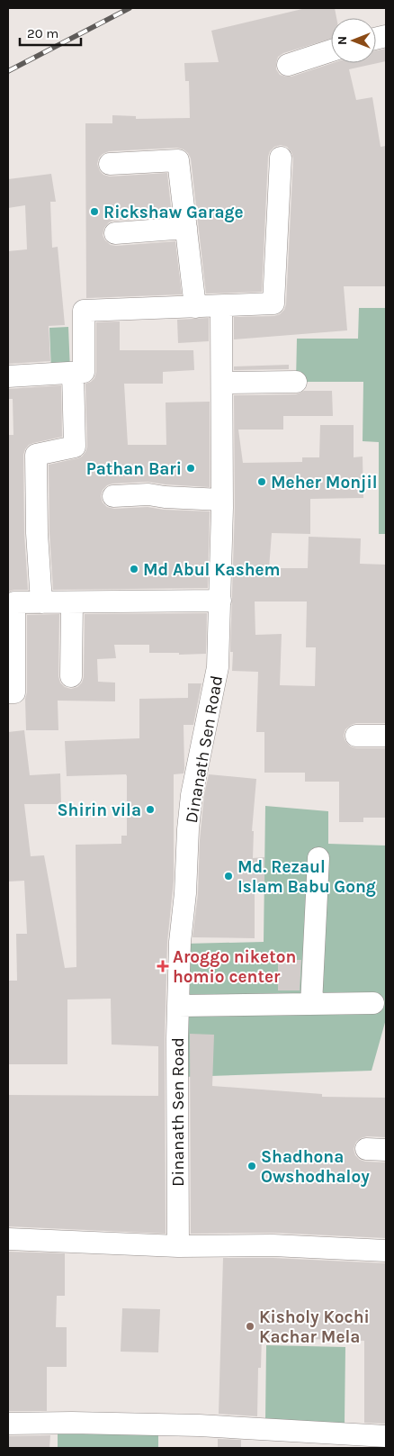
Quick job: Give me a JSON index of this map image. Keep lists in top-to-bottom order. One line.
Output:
{"streets":{"street":["Dinanath Sen Road"]},"places":{"other":["Rickshaw Garage","Pathan Bari","Meher Monjil","Md Abul Kashem","Shirin vila","Md. Rezaul Islam Babu Gong","Shadhona Owshodhaloy","Kisholy Kochi Kachar Mela"],"health":["Aroggo niketon homio center"]},"scale_bar":"20 m","north":"left"}
